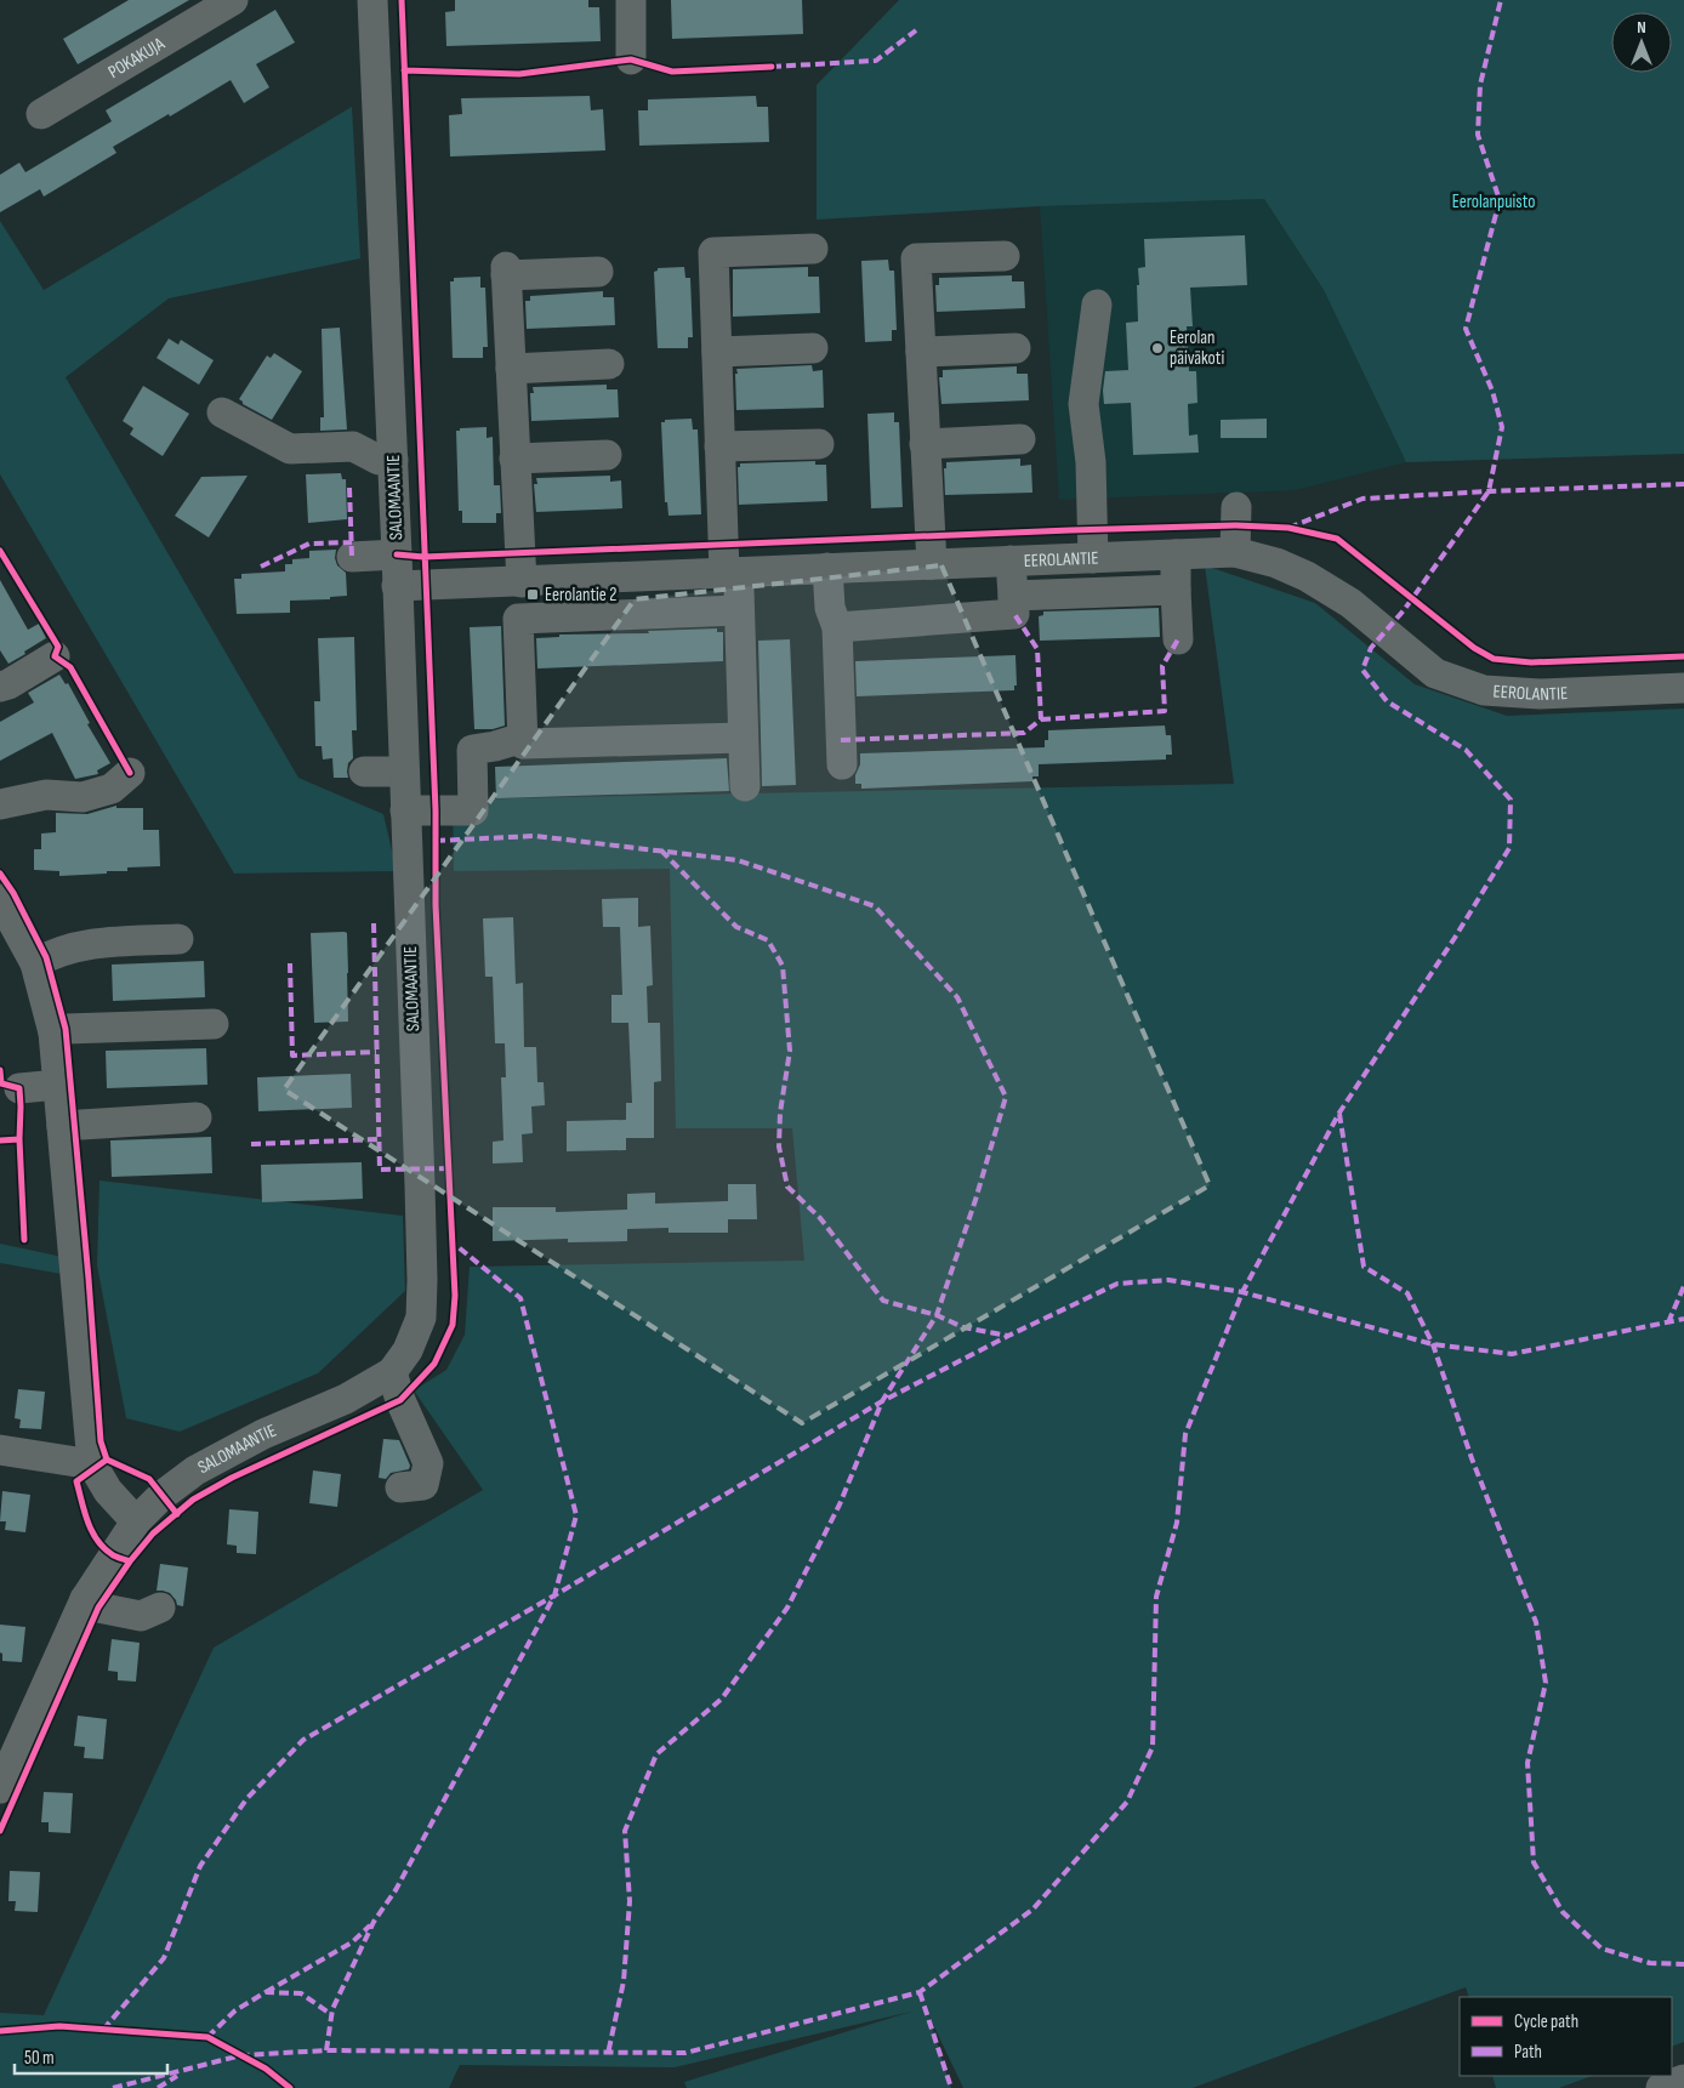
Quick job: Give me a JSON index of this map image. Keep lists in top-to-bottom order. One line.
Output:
{"streets":{"street":["POKAKUJA","SALOMAANTIE","EEROLANTIE"]},"crossings":[["SALOMAANTIE","EEROLANTIE"]],"parks":["Eerolanpuisto"],"places":{"other":["Eerolan päiväkoti"],"transit":["Eerolantie 2"]},"legend":["Cycle path","Path"],"scale_bar":"50 m","north":"top"}
